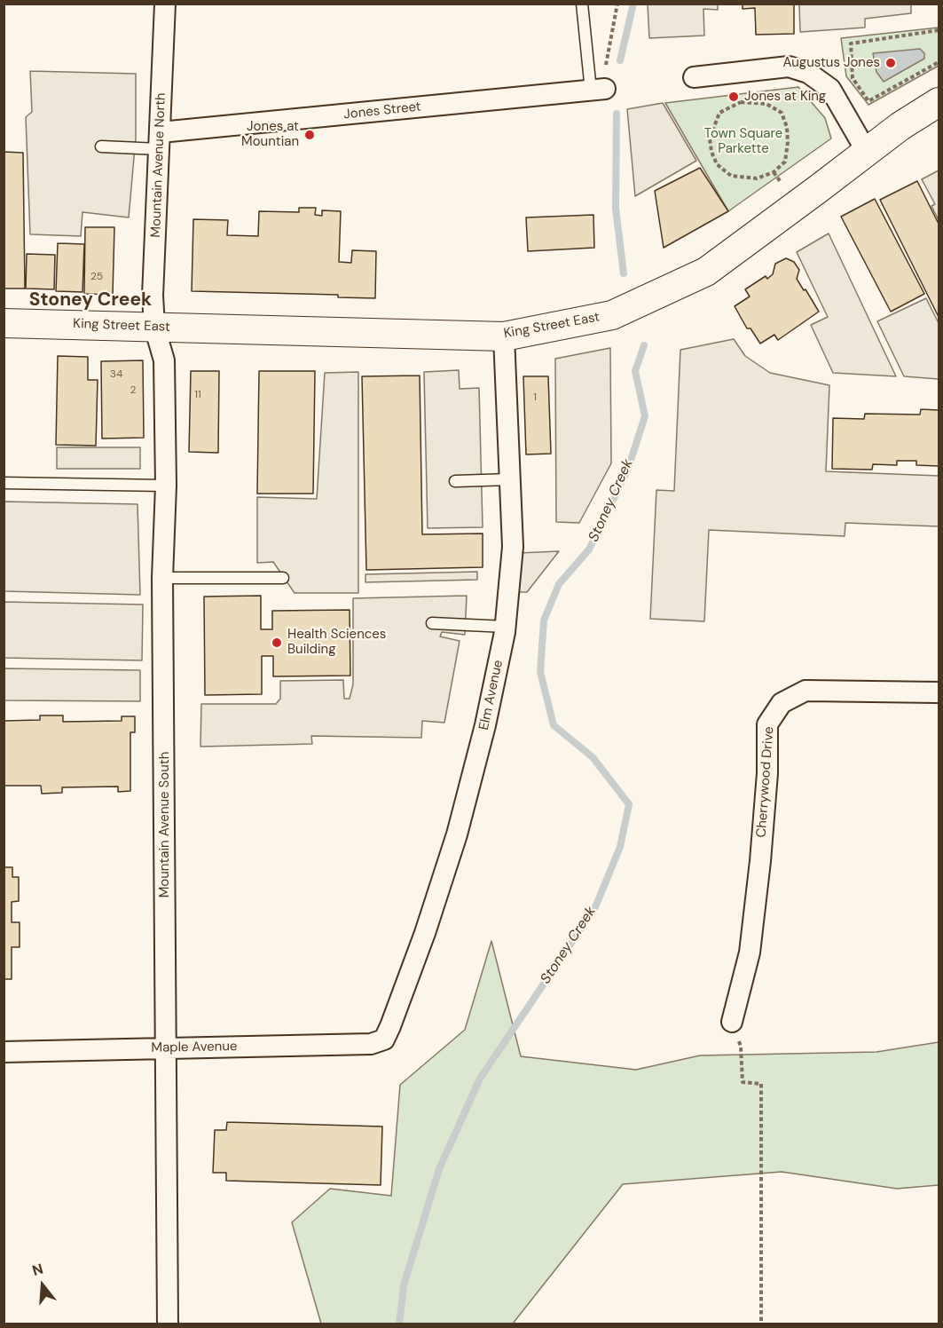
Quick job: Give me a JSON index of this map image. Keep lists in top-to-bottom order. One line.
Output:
{"streets":{"main road":["King Street East"],"street":["Jones Street","Mountain Avenue North","Elm Avenue","Cherrywood Drive","Mountain Avenue South","Maple Avenue"]},"crossings":[["Jones Street","Mountain Avenue North"],["Mountain Avenue North","King Street East"],["Mountain Avenue North","Mountain Avenue South"],["King Street East","Elm Avenue"],["King Street East","Mountain Avenue South"],["Elm Avenue","Maple Avenue"],["Mountain Avenue South","Maple Avenue"]],"districts":["Stoney Creek"],"water":["Stoney Creek"],"parks":["Town Square Parkette"],"places":["Augustus Jones","Jones at King","Jones at Mountian","Health Sciences Building"],"house_numbers":["25","34","2","11","1"],"north":"top"}
